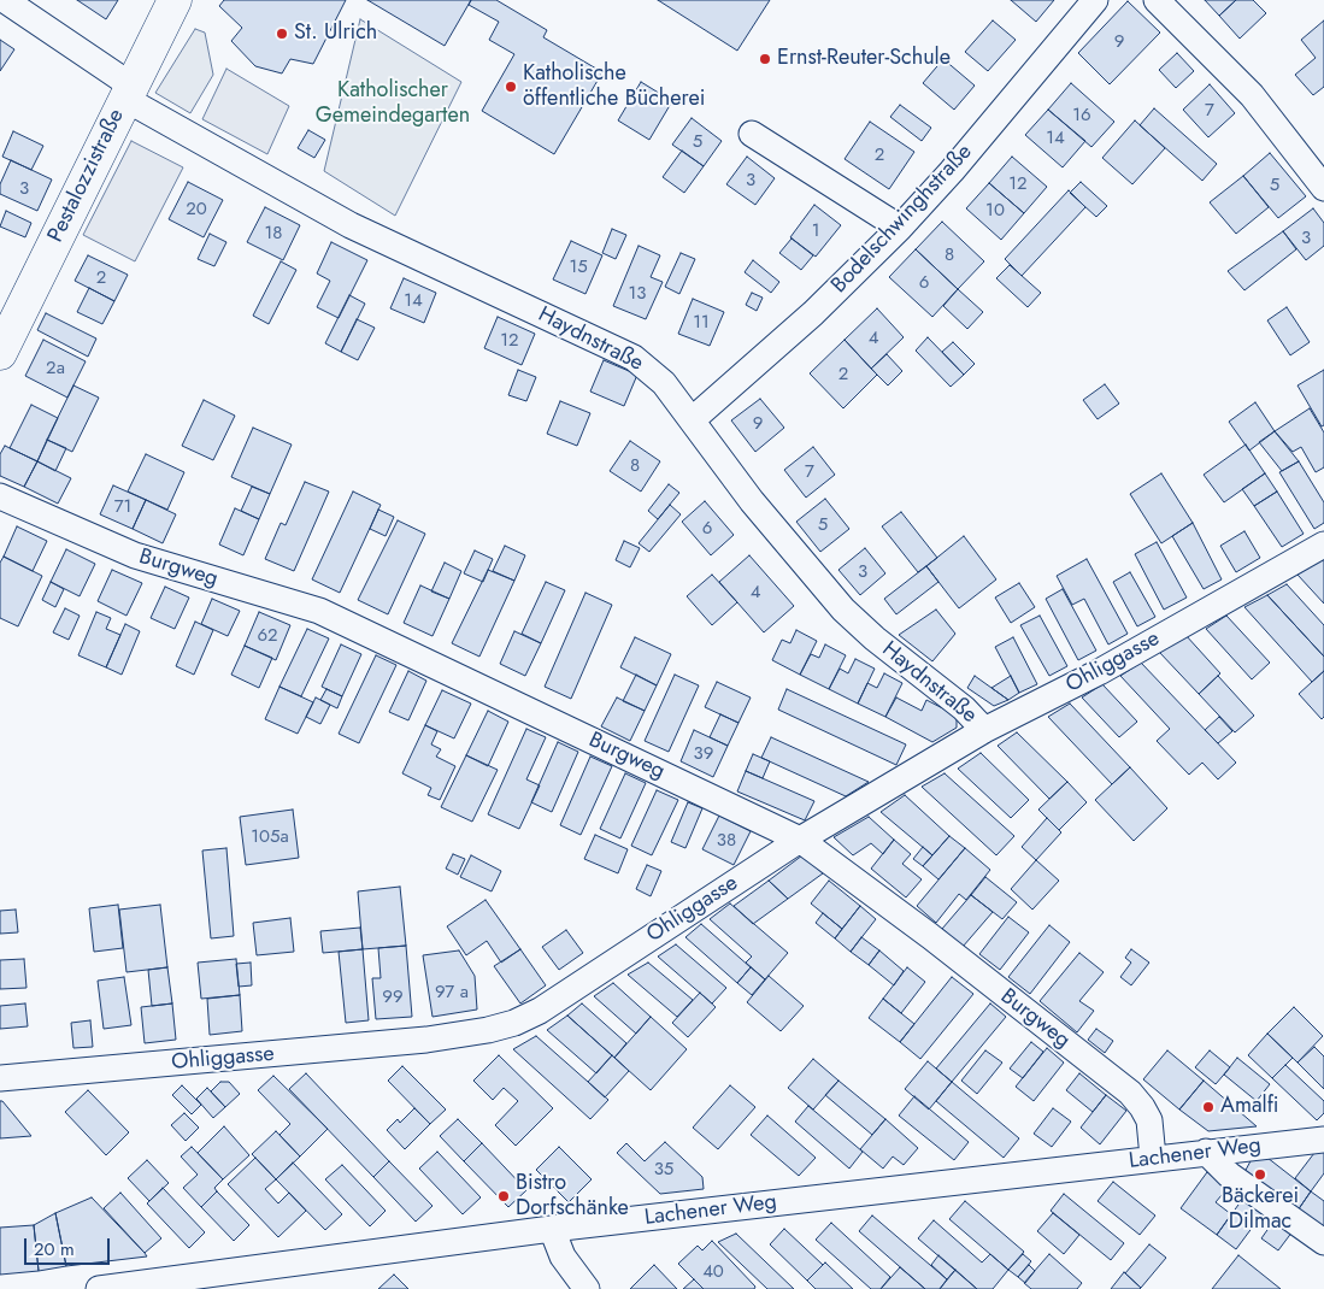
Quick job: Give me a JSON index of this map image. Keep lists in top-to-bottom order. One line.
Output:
{"streets":{"main road":["Pestalozzistraße"],"street":["Bodelschwinghstraße","Haydnstraße","Burgweg","Ohliggasse","Lachener Weg"]},"crossings":[["Pestalozzistraße","Haydnstraße"],["Bodelschwinghstraße","Haydnstraße"],["Haydnstraße","Ohliggasse"],["Burgweg","Ohliggasse"],["Burgweg","Lachener Weg"]],"parks":["Katholischer Gemeindegarten"],"places":["St. Ulrich","Ernst-Reuter-Schule","Katholische öffentliche Bücherei","Amalfi","Bäckerei Dilmac","Bistro Dorfschänke"],"house_numbers":["9","7","16","14","5","2","3","12","5","3","20","10","1","18","3","8","15","2","6","13","14","11","4","12","2a","2","9","8","7","71","5","6","3","4","62","39","105a","38","97 a","99","35","40"],"scale_bar":"20 m"}
